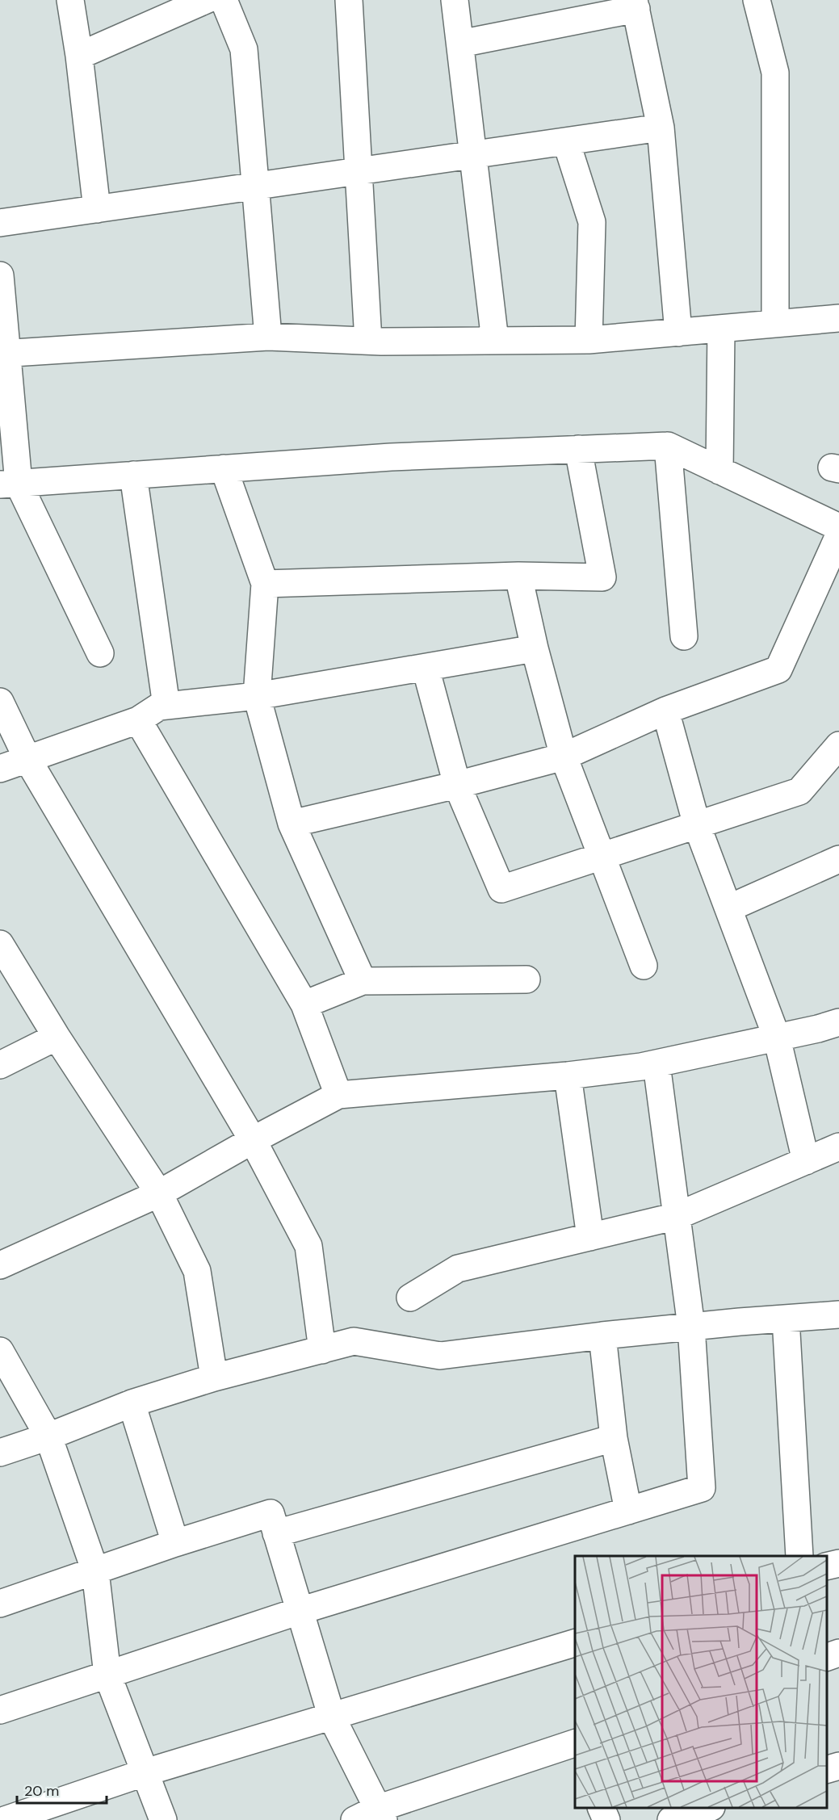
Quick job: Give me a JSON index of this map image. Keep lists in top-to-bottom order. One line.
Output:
{"scale_bar":"20 m"}
